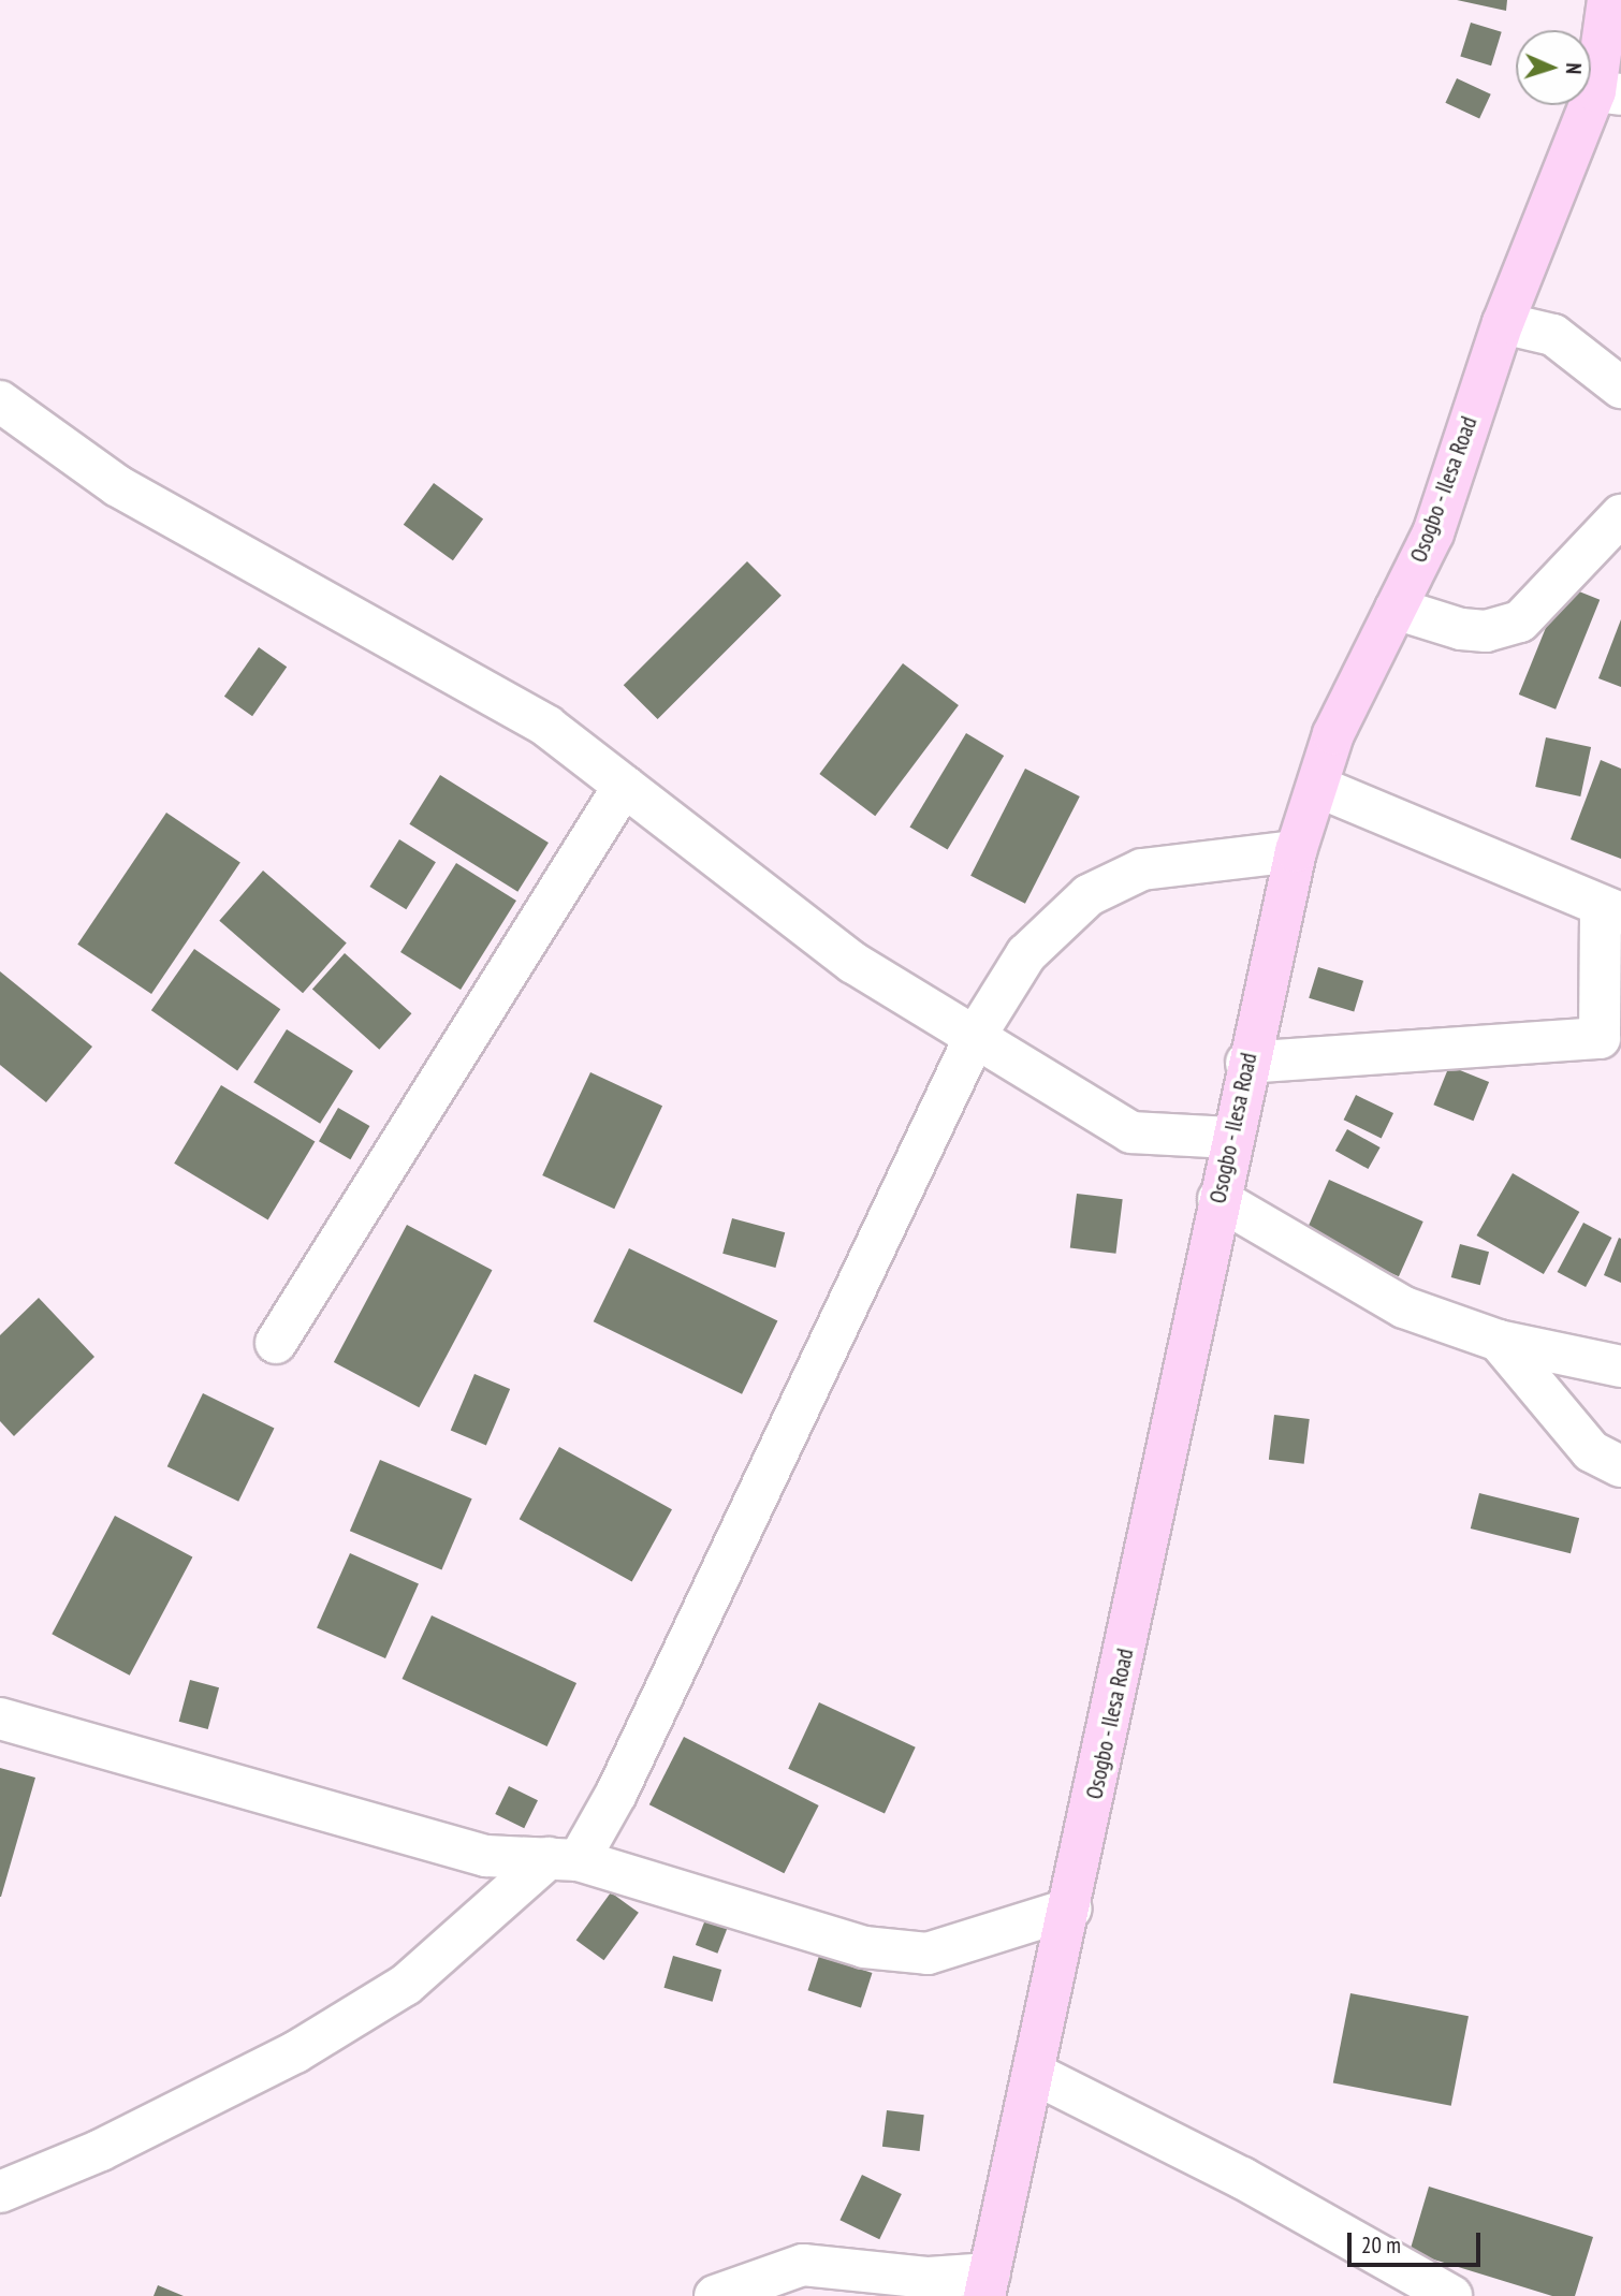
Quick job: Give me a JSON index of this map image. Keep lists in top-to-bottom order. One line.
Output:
{"streets":{"main road":["Osogbo - Ilesa Road"]},"scale_bar":"20 m","north":"right"}
